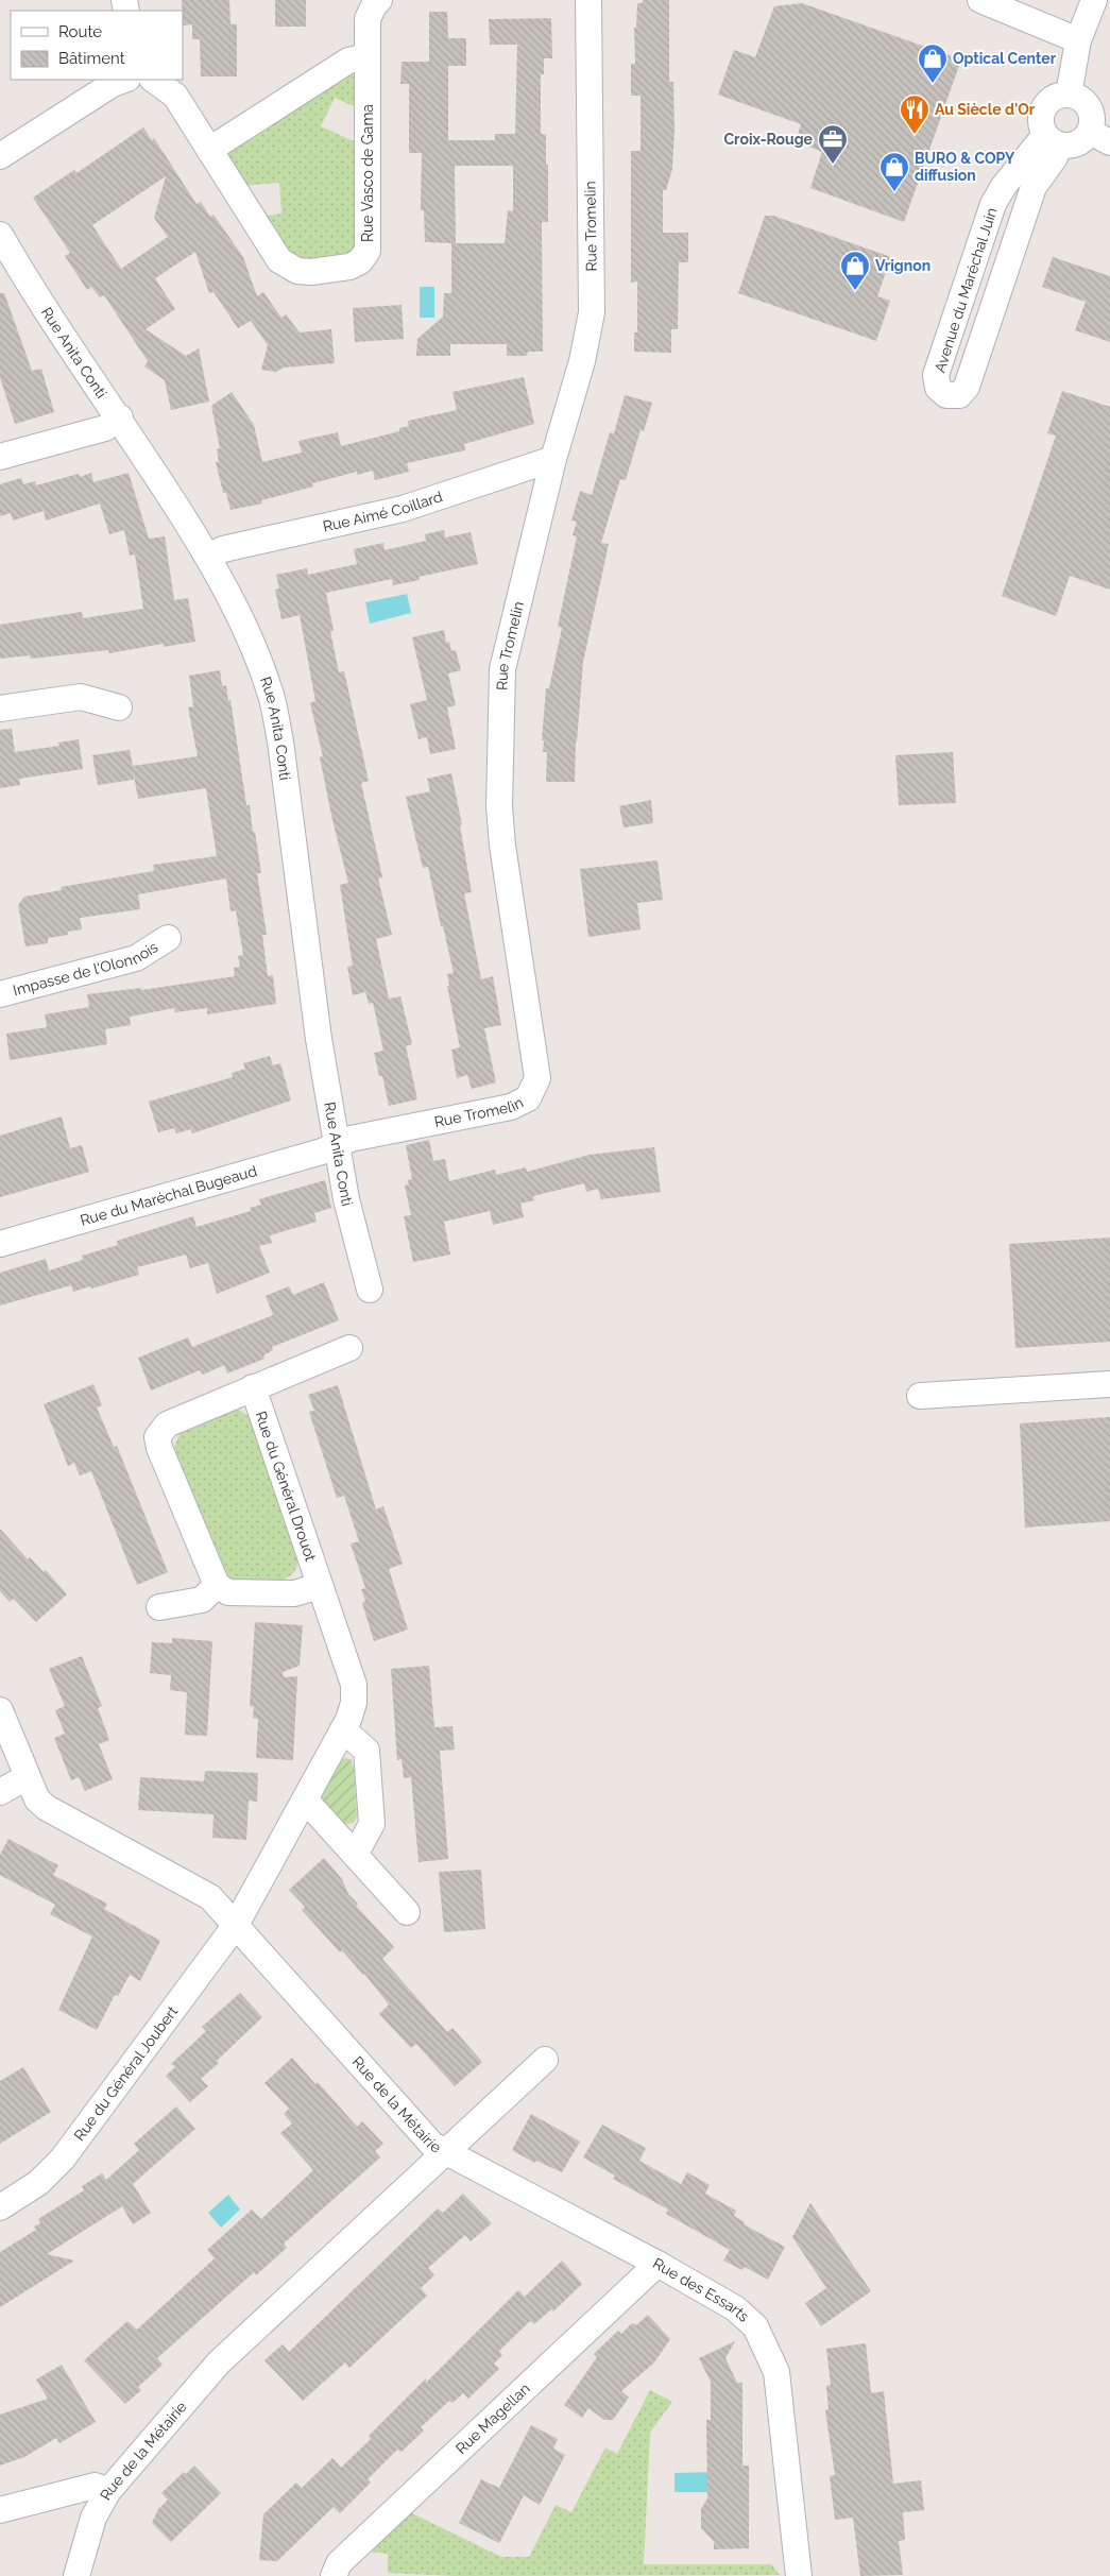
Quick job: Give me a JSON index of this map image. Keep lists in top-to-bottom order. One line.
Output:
{"streets":{"street":["Rue Vasco de Gama","Rue Tromelin","Avenue du Maréchal Juin","Rue Anita Conti","Rue Aimé Coillard","Impasse de l'Olonnois","Rue du Maréchal Bugeaud","Rue du Général Drouot","Rue du Général Joubert","Rue de la Métairie","Rue des Essarts","Rue Magellan"]},"crossings":[["Rue Tromelin","Rue Anita Conti"],["Rue Tromelin","Rue Aimé Coillard"],["Rue Tromelin","Rue du Maréchal Bugeaud"],["Rue Anita Conti","Rue Aimé Coillard"],["Rue Anita Conti","Rue du Maréchal Bugeaud"],["Rue du Général Drouot","Rue du Général Joubert"],["Rue du Général Drouot","Rue de la Métairie"],["Rue du Général Joubert","Rue de la Métairie"],["Rue de la Métairie","Rue des Essarts"],["Rue des Essarts","Rue Magellan"]],"places":{"shop":["Optical Center","BURO & COPY diffusion","Vrignon"],"restaurant":["Au Siècle d'Or"],"office":["Croix-Rouge"]},"legend":["Route","Bâtiment"]}
